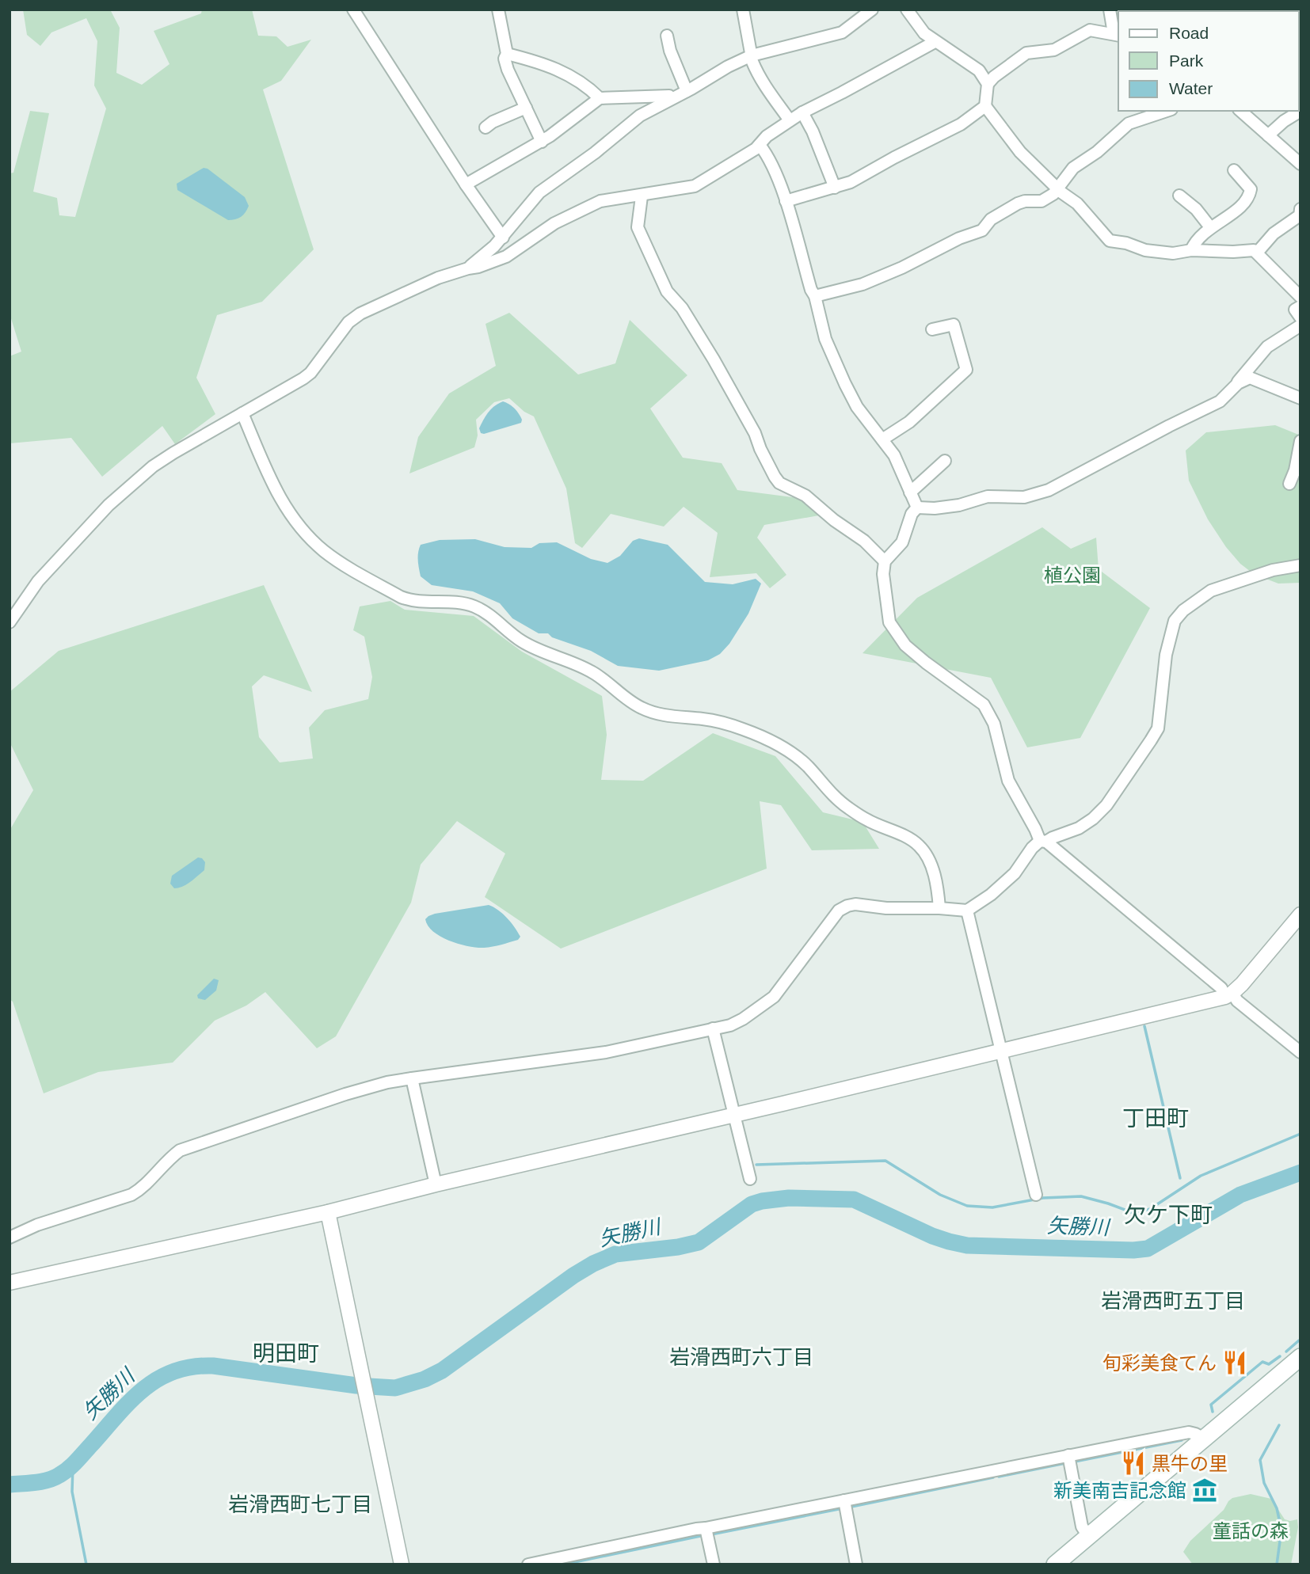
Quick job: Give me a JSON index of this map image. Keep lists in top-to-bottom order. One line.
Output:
{"districts":["丁田町","欠ケ下町","岩滑西町五丁目","明田町","岩滑西町六丁目","岩滑西町七丁目"],"water":["矢勝川"],"parks":["植公園","童話の森"],"places":{"restaurant":["旬彩美食てん","黒牛の里"],"museum":["新美南吉記念館"]},"legend":["Road","Park","Water"]}
